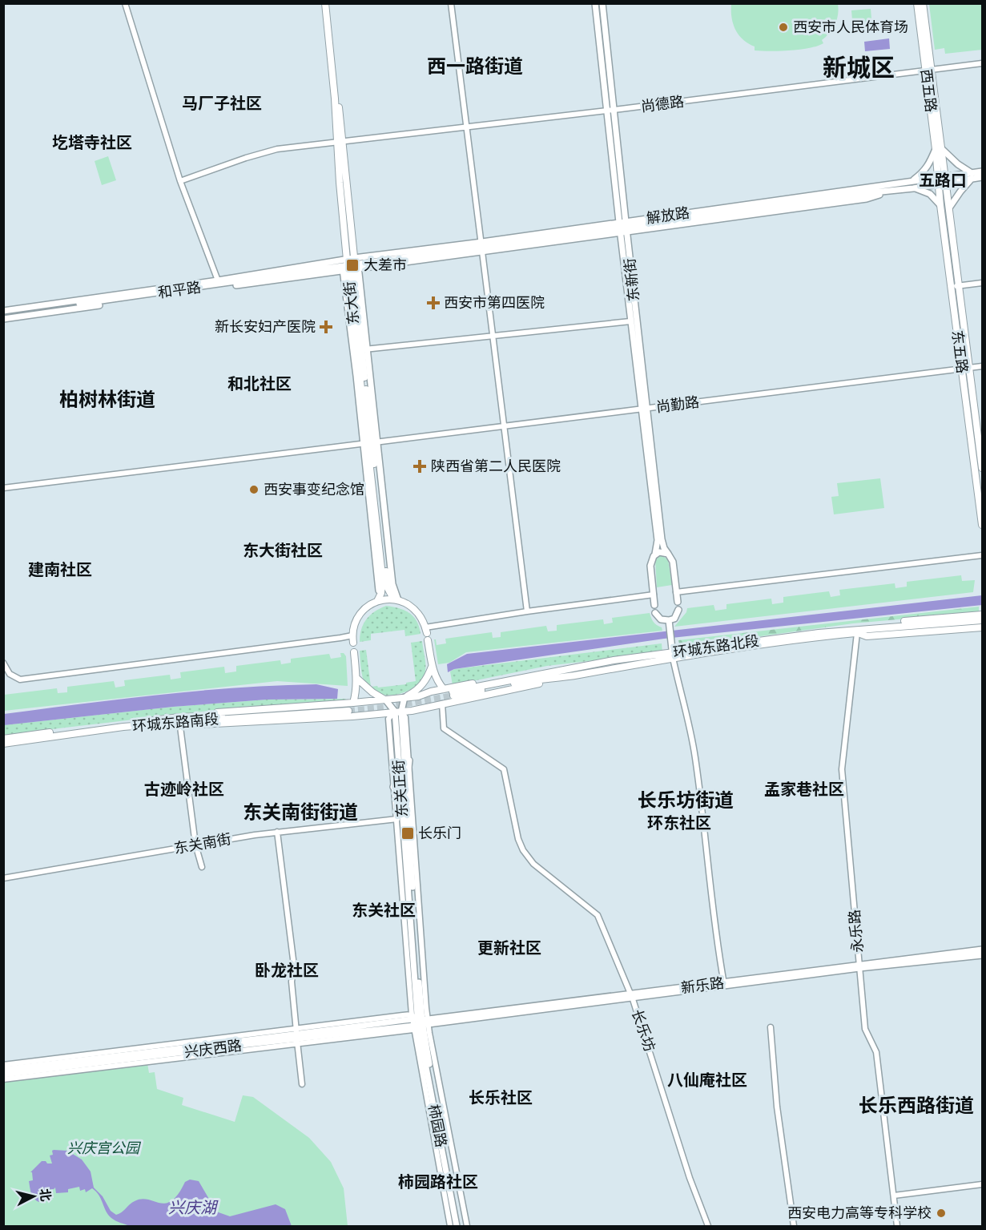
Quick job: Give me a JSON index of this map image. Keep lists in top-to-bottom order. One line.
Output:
{"streets":{"main road":["西五路","解放路","东新街","和平路","东大街","东五路","环城东路北段","环城东路南段","东关正街","新乐路","兴庆西路","柿园路"],"street":["尚德路","尚勤路","东关南街","永乐路","长乐坊"]},"crossings":[["西五路","尚德路"],["西五路","解放路"],["西五路","东五路"],["尚德路","东新街"],["尚德路","东大街"],["解放路","东新街"],["解放路","和平路"],["解放路","东大街"],["解放路","东五路"],["东新街","尚勤路"],["和平路","东大街"],["东大街","尚勤路"],["东五路","尚勤路"],["环城东路北段","永乐路"],["东关正街","东关南街"],["东关正街","新乐路"],["东关正街","兴庆西路"],["东关正街","柿园路"],["永乐路","新乐路"],["新乐路","长乐坊"],["新乐路","兴庆西路"],["新乐路","柿园路"],["兴庆西路","柿园路"]],"districts":["西一路街道","新城区","马厂子社区","圪塔寺社区","五路口","和北社区","柏树林街道","东大街社区","建南社区","古迹岭社区","孟家巷社区","长乐坊街道","东关南街街道","环东社区","东关社区","更新社区","卧龙社区","八仙庵社区","长乐社区","长乐西路街道","柿园路社区"],"water":["兴庆湖"],"parks":["兴庆宫公园"],"places":{"other":["西安市人民体育场","西安事变纪念馆","西安电力高等专科学校"],"transit":["大差市","长乐门"],"health":["西安市第四医院","新长安妇产医院","陕西省第二人民医院"]},"north":"right"}
